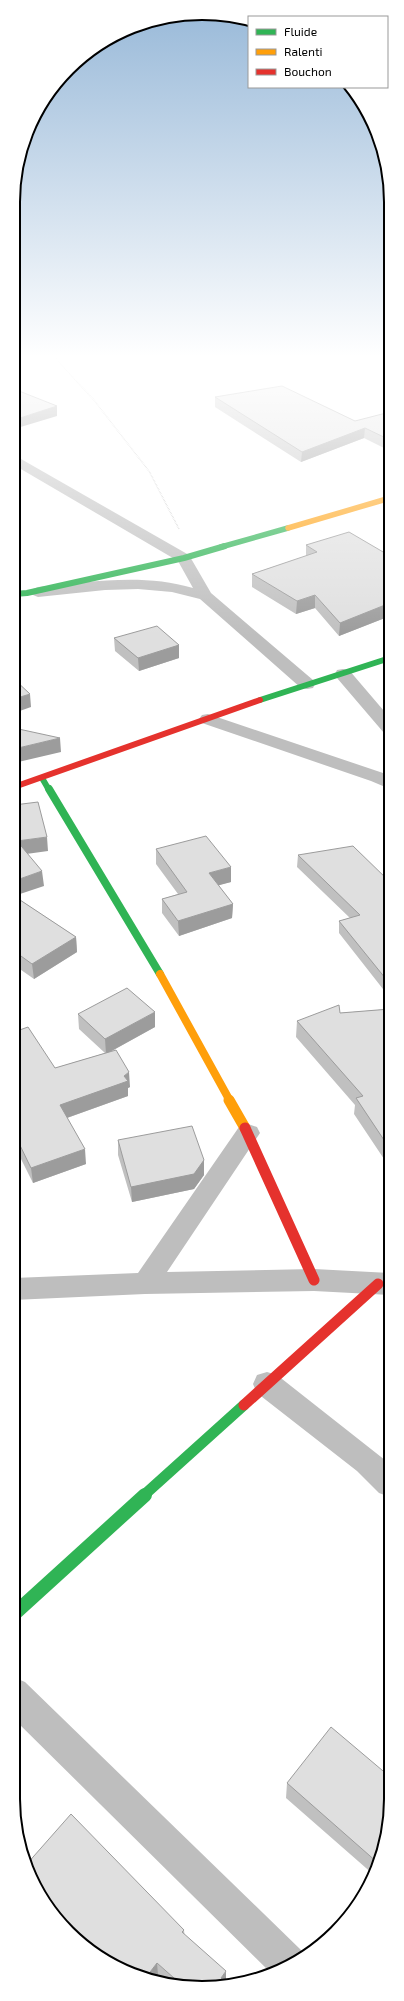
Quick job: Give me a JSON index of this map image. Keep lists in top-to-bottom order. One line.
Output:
{"legend":["Fluide","Ralenti","Bouchon"]}
